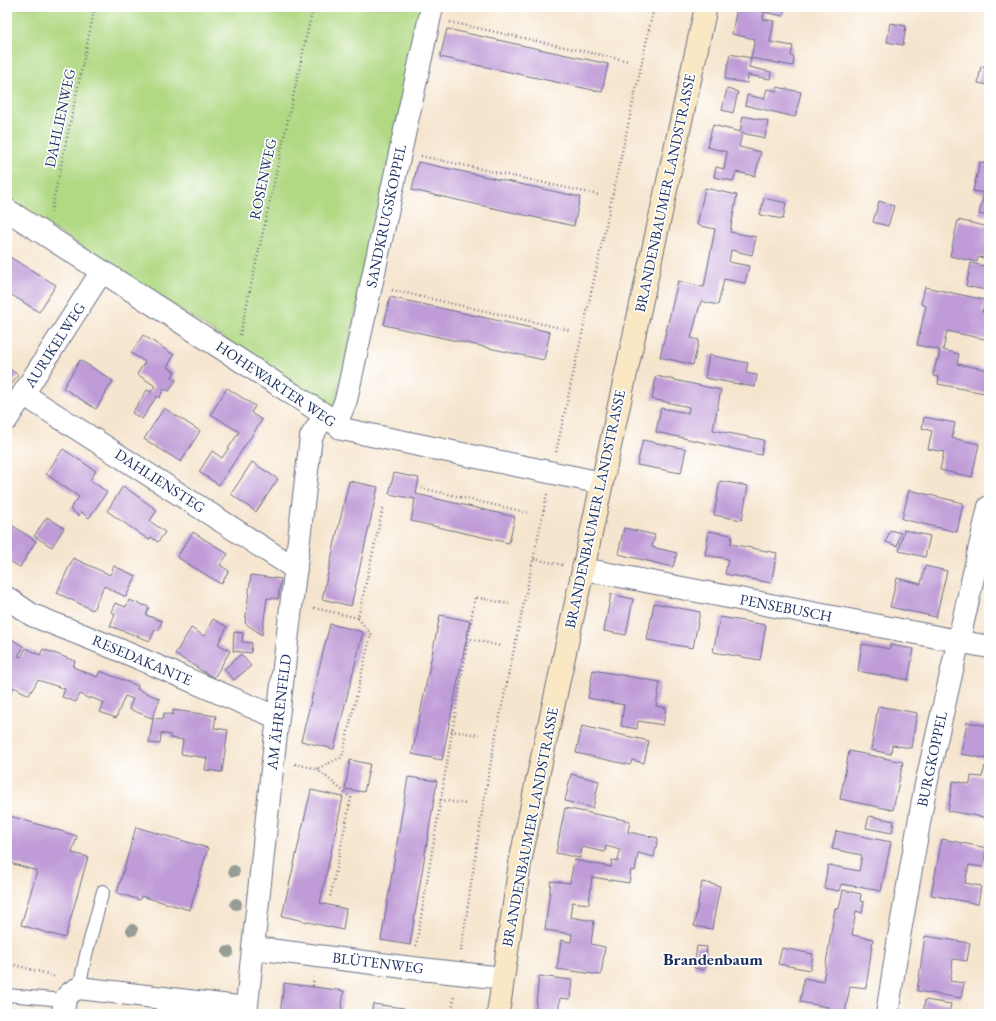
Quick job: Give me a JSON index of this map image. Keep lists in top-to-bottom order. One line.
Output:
{"streets":{"main road":["BRANDENBAUMER LANDSTRASSE"],"street":["SANDKRUGSKOPPEL","AURIKELWEG","HOHEWARTER WEG","DAHLIENSTEG","PENSEBUSCH","RESEDAKANTE","AM ÄHRENFELD","BURGKOPPEL","BLÜTENWEG"],"path":["DAHLIENWEG","ROSENWEG"]},"crossings":[["DAHLIENWEG","HOHEWARTER WEG"],["ROSENWEG","HOHEWARTER WEG"],["BRANDENBAUMER LANDSTRASSE","HOHEWARTER WEG"],["BRANDENBAUMER LANDSTRASSE","PENSEBUSCH"],["BRANDENBAUMER LANDSTRASSE","BLÜTENWEG"],["SANDKRUGSKOPPEL","HOHEWARTER WEG"],["SANDKRUGSKOPPEL","AM ÄHRENFELD"],["AURIKELWEG","HOHEWARTER WEG"],["AURIKELWEG","DAHLIENSTEG"],["HOHEWARTER WEG","AM ÄHRENFELD"],["DAHLIENSTEG","AM ÄHRENFELD"],["PENSEBUSCH","BURGKOPPEL"],["RESEDAKANTE","AM ÄHRENFELD"],["AM ÄHRENFELD","BLÜTENWEG"]],"districts":["Brandenbaum"]}
